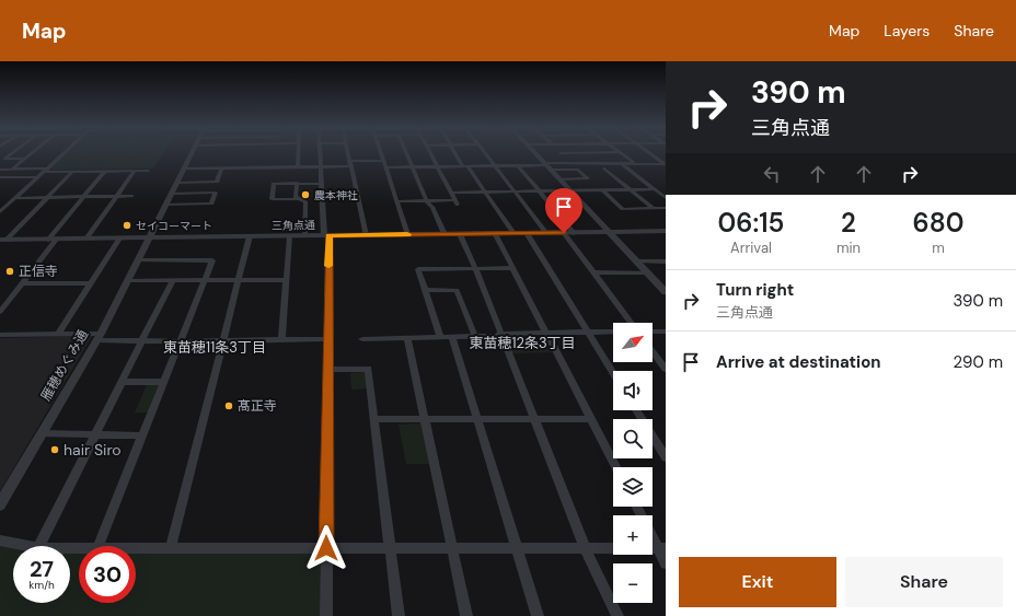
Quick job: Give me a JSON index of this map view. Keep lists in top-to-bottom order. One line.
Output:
{"streets":{"street":["三角点通","雁穂めぐみ通"]},"crossings":[["三角点通","雁穂めぐみ通"]],"districts":["東苗穂12条3丁目","東苗穂11条3丁目"],"places":["農本神社","セイコーマート","正信寺","髙正寺","hair Siro"],"north":"top right","page":{"header":"Map","nav":["Map","Layers","Share"],"turn":["390 m","三角点通"],"eta":["06:15","Arrival","2","min","680","m"],"list":[{"name":"Turn right","note":"三角点通","value":"390 m"},{"name":"Arrive at destination","value":"290 m"}],"map_buttons":["+","−"],"speed":"27 km/h","limit":"30","buttons":["Exit","Share"]}}
